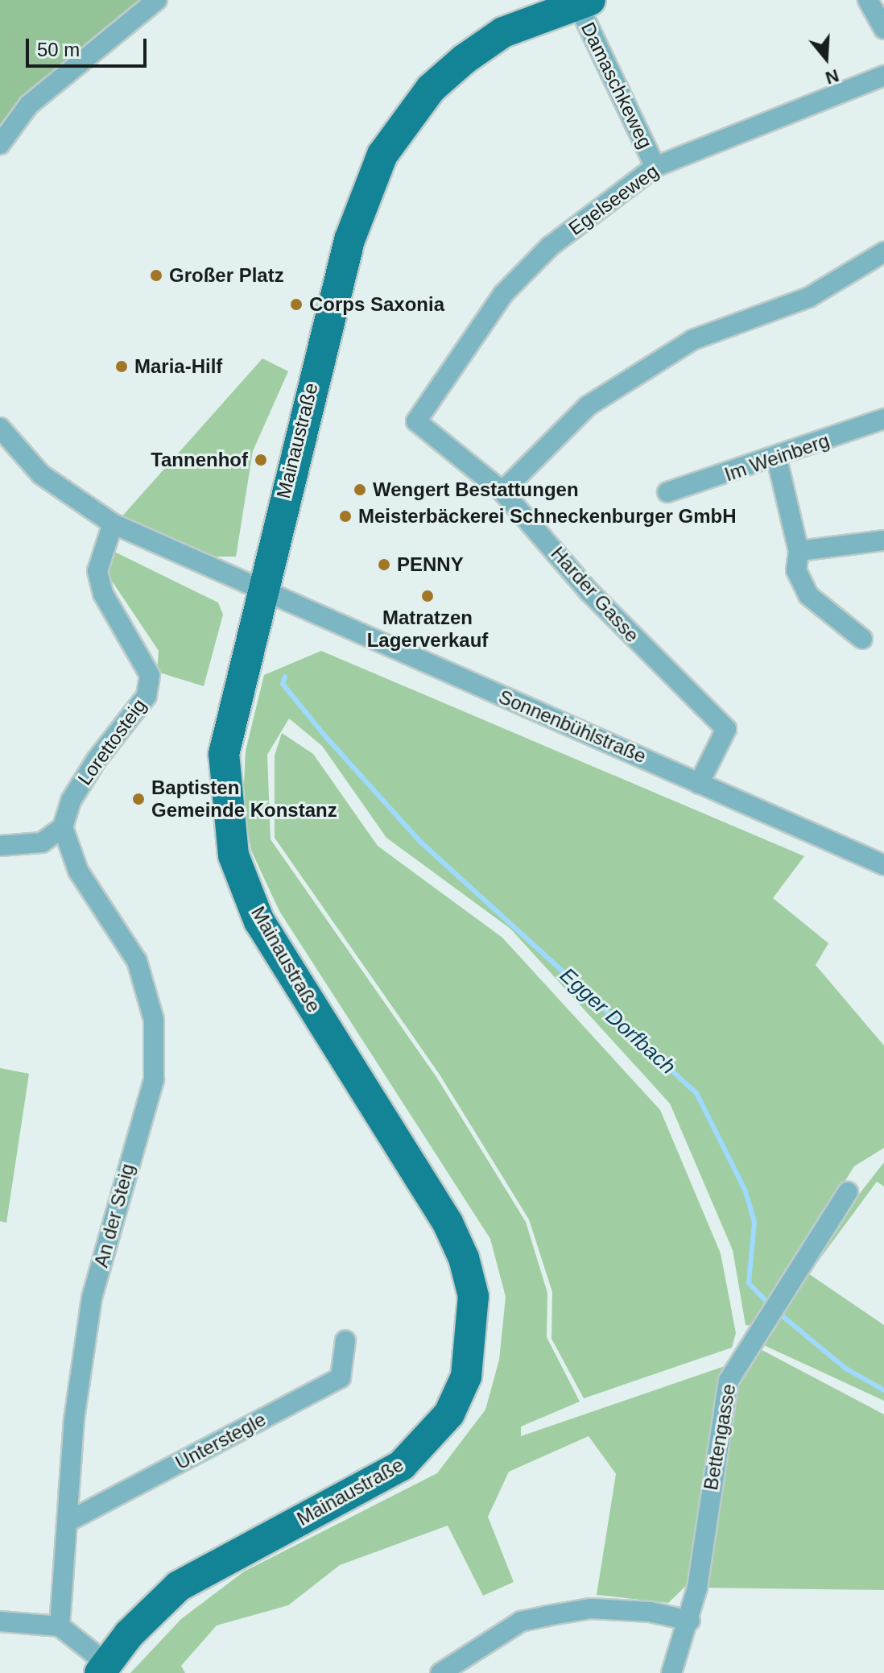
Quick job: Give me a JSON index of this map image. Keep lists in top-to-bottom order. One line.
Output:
{"streets":{"main road":["Mainaustraße"],"street":["Damaschkeweg","Egelseeweg","Im Weinberg","Harder Gasse","Sonnenbühlstraße","Lorettosteig","An der Steig","Bettengasse","Unterstegle"]},"crossings":[["Damaschkeweg","Egelseeweg"],["Damaschkeweg","Mainaustraße"],["Egelseeweg","Harder Gasse"],["Mainaustraße","Sonnenbühlstraße"],["Harder Gasse","Sonnenbühlstraße"],["Sonnenbühlstraße","Lorettosteig"],["Lorettosteig","An der Steig"],["An der Steig","Unterstegle"]],"water":["Egger Dorfbach"],"places":["Großer Platz","Corps Saxonia","Maria-Hilf","Tannenhof","Wengert Bestattungen","Meisterbäckerei Schneckenburger GmbH","PENNY","Matratzen Lagerverkauf","Baptisten Gemeinde Konstanz"],"scale_bar":"50 m","north":"bottom"}
